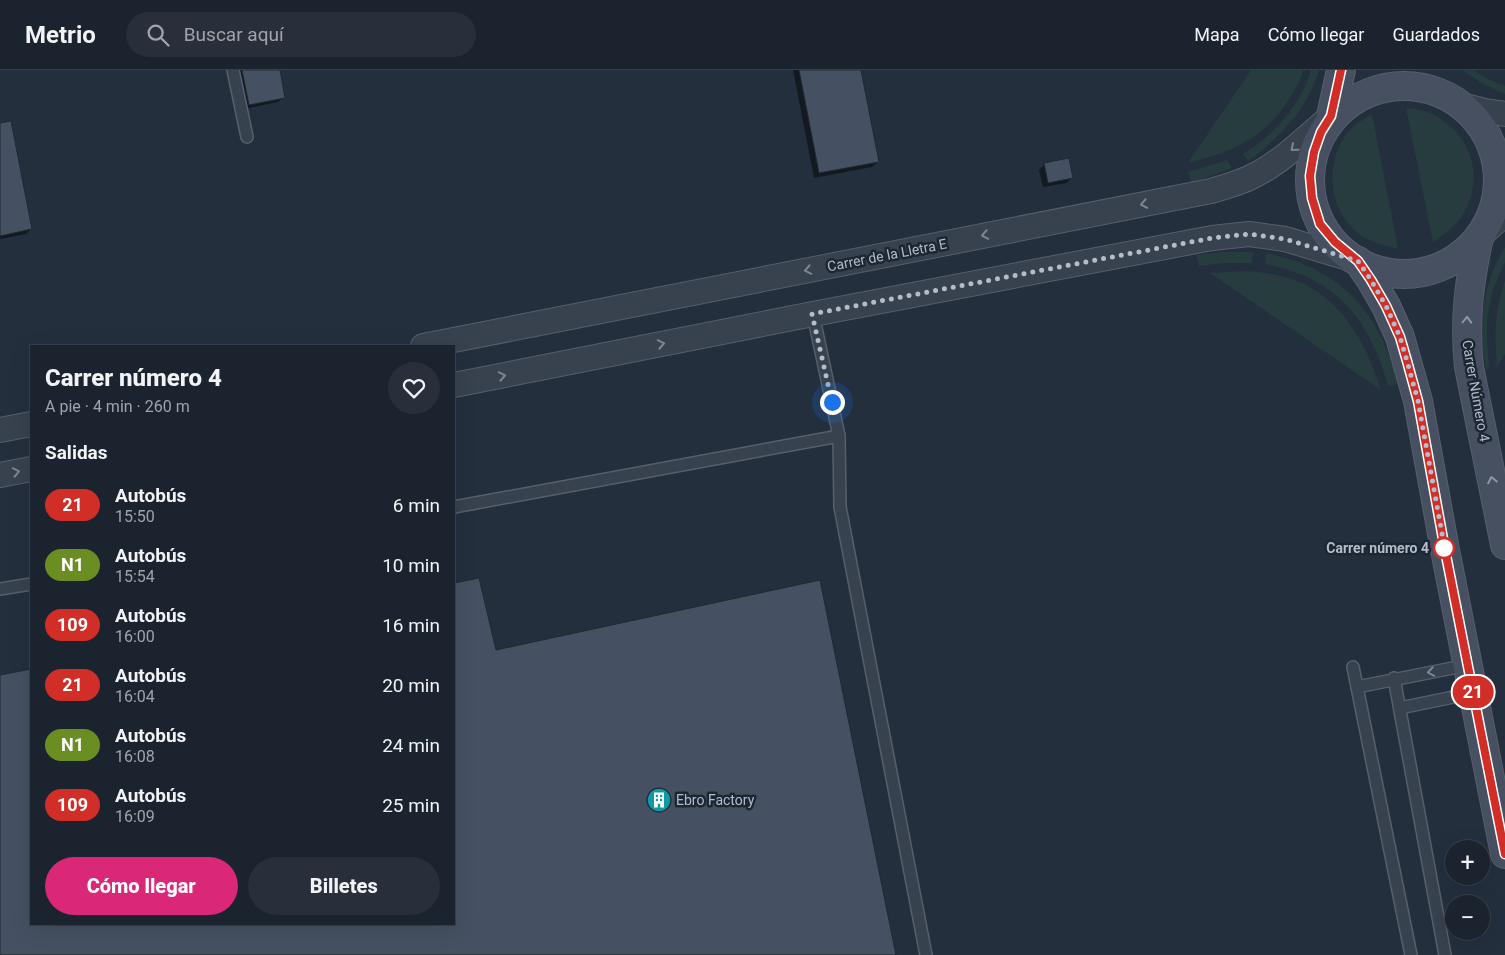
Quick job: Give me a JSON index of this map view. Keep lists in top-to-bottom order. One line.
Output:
{"streets":{"street":["Carrer de la Lletra E","Carrer Número 4"]},"places":{"other":["Carrer número 4"],"building":["Ebro Factory"]},"lines":["bus line 21"],"page":{"header":"Metrio","search":"Buscar aquí","nav":["Mapa","Cómo llegar","Guardados"],"on_map":"21","heading":[["Carrer número 4","A pie · 4 min · 260 m"],"Salidas"],"list":[{"mark":"21","name":"Autobús","note":"15:50","value":"6 min"},{"mark":"N1","name":"Autobús","note":"15:54","value":"10 min"},{"mark":"109","name":"Autobús","note":"16:00","value":"16 min"},{"mark":"21","name":"Autobús","note":"16:04","value":"20 min"},{"mark":"N1","name":"Autobús","note":"16:08","value":"24 min"},{"mark":"109","name":"Autobús","note":"16:09","value":"25 min"}],"map_buttons":["+","−"],"buttons":["Cómo llegar","Billetes"]}}
